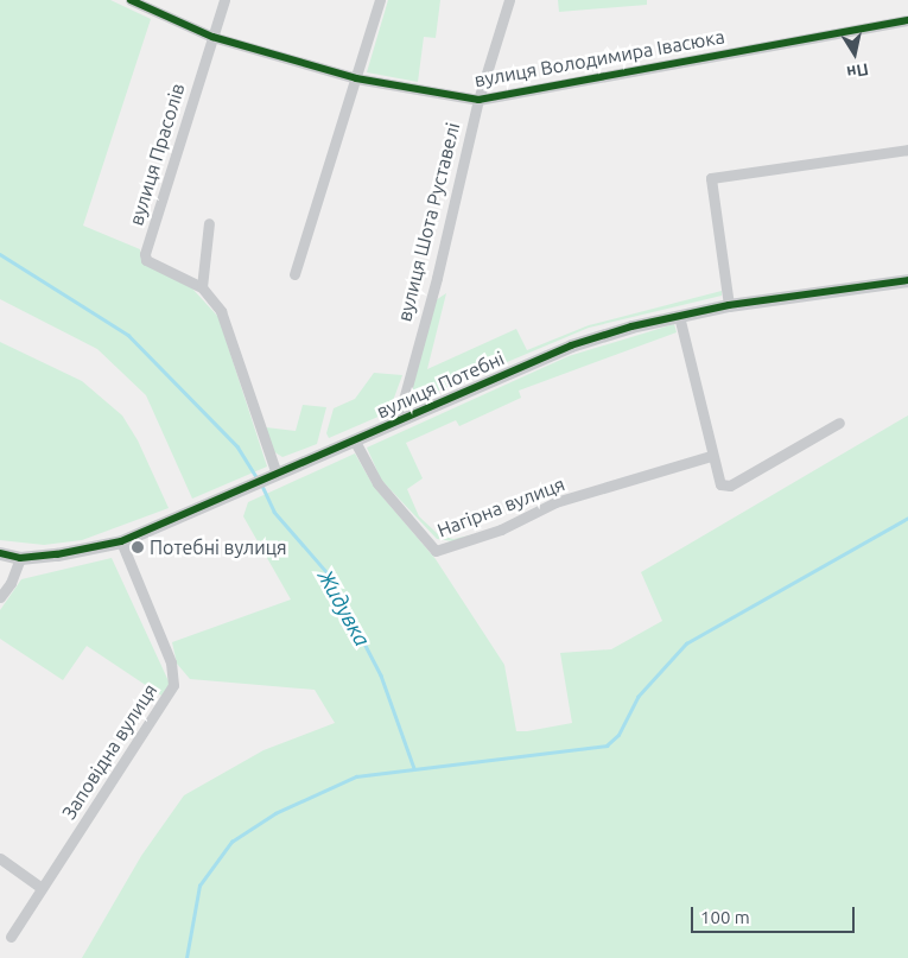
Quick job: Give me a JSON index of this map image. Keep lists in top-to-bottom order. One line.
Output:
{"streets":{"street":["вулиця Володимира Івасюка","вулиця Прасолів","вулиця Шота Руставелі","вулиця Потебні","Нагірна вулиця","Заповідна вулиця"]},"crossings":[["вулиця Володимира Івасюка","вулиця Прасолів"],["вулиця Володимира Івасюка","вулиця Шота Руставелі"],["вулиця Шота Руставелі","вулиця Потебні"],["вулиця Потебні","Нагірна вулиця"],["вулиця Потебні","Заповідна вулиця"]],"water":["Жидувка"],"places":["Потебні вулиця"],"scale_bar":"100 m","north":"bottom"}
